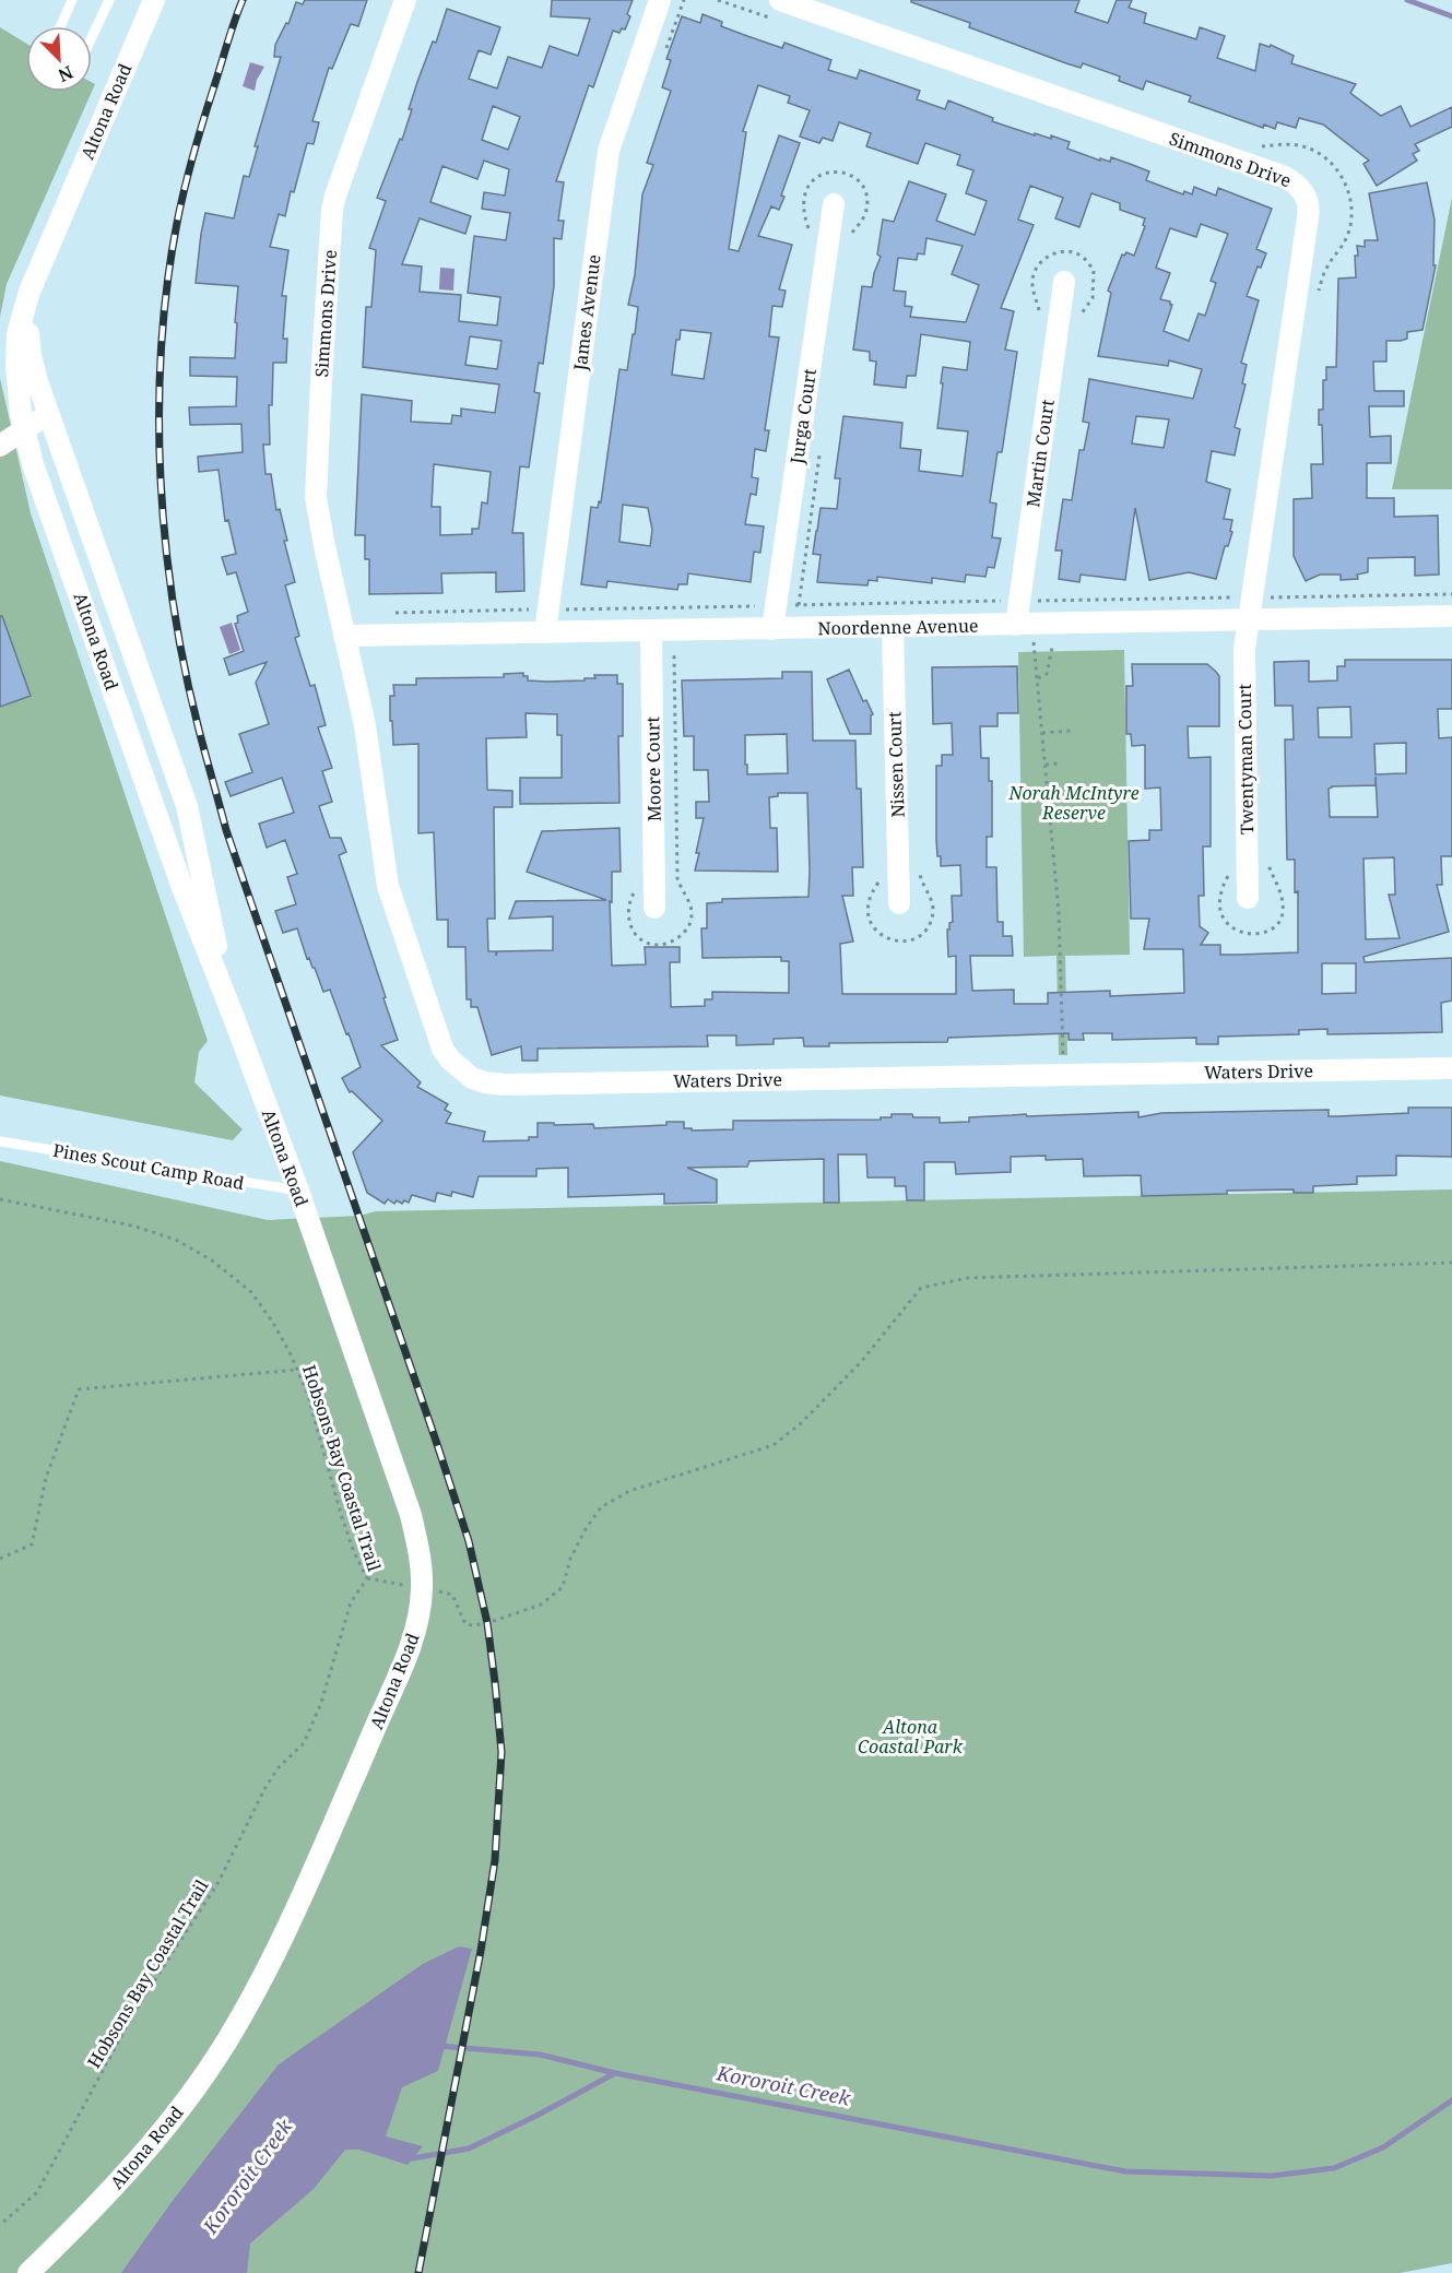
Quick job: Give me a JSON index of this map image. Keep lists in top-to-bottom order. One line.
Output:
{"streets":{"street":["Altona Road","Simmons Drive","James Avenue","Jurga Court","Martin Court","Noordenne Avenue","Twentyman Court","Nissen Court","Moore Court","Waters Drive"],"lane":["Pines Scout Camp Road"],"path":["Hobsons Bay Coastal Trail"]},"crossings":[["Altona Road","Pines Scout Camp Road"],["Simmons Drive","Noordenne Avenue"],["Simmons Drive","Twentyman Court"],["Simmons Drive","Waters Drive"],["James Avenue","Noordenne Avenue"],["Jurga Court","Noordenne Avenue"],["Martin Court","Noordenne Avenue"],["Noordenne Avenue","Twentyman Court"],["Noordenne Avenue","Nissen Court"],["Noordenne Avenue","Moore Court"],["Noordenne Avenue","Waters Drive"]],"water":["Kororoit Creek"],"parks":["Norah McIntyre Reserve","Altona Coastal Park"],"north":"bottom right"}
